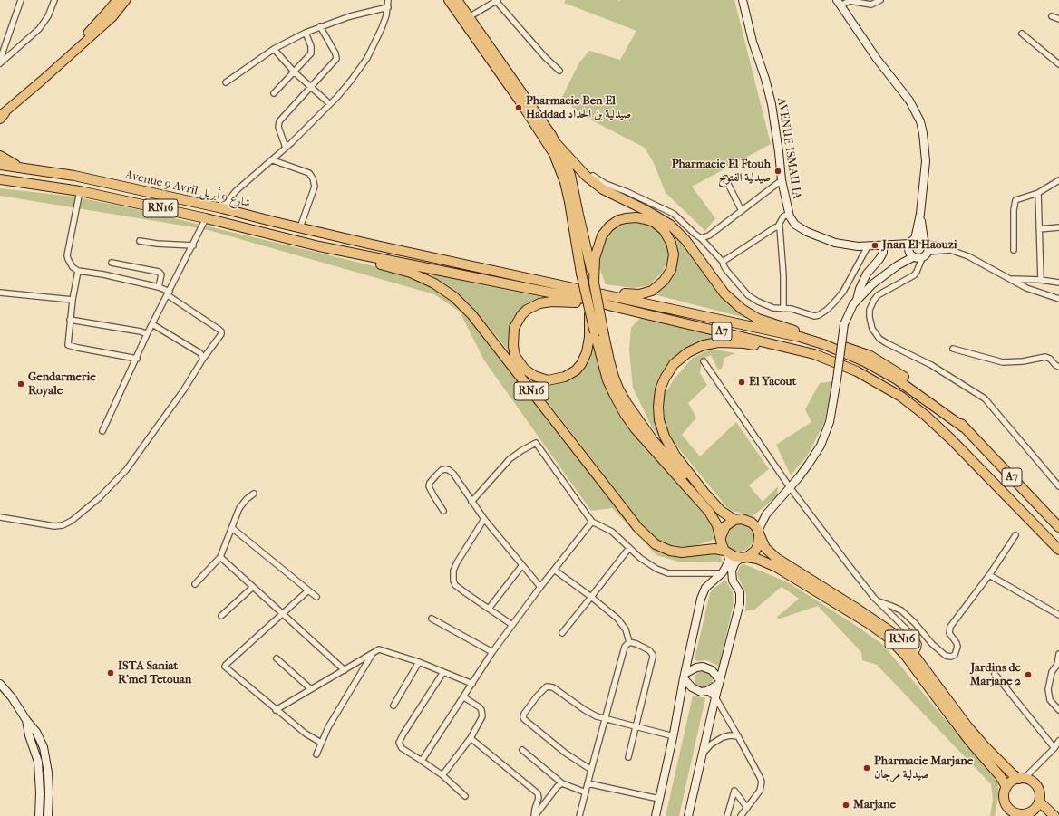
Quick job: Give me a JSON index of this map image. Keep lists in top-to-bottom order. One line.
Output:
{"streets":{"highway":["Avenue 9 Avril شارع 9 أبريل","RN16","A7"],"street":["AVENUE ISMAILIA"]},"crossings":[["Avenue 9 Avril شارع 9 أبريل","RN16"],["Avenue 9 Avril شارع 9 أبريل","A7"],["RN16","A7"]],"places":["Pharmacie Ben El Haddad صيدلية بن الحداد","Pharmacie El Ftouh صيدلية الفتوح","Jnan El Haouzi","El Yacout","Gendarmerie Royale","ISTA Saniat R’mel Tetouan","Jardins de Marjane 2","Pharmacie Marjane صيدلية مرجان","Marjane"]}
